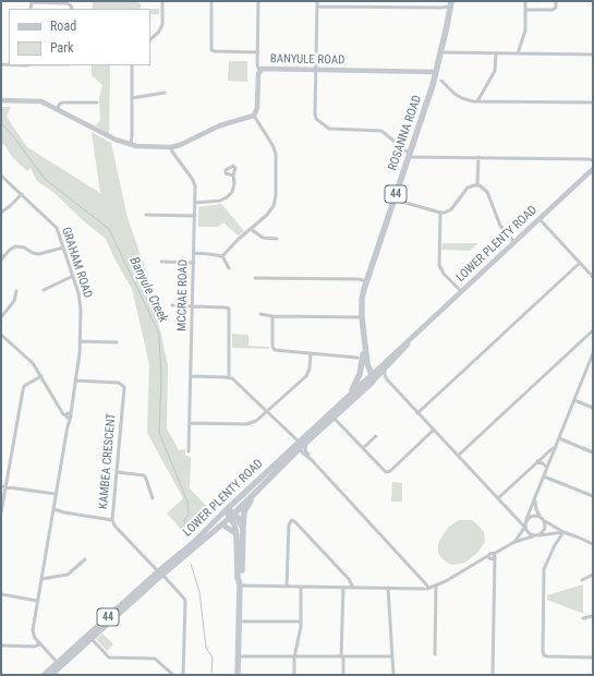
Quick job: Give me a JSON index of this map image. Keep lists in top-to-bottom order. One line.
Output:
{"streets":{"highway":["ROSANNA ROAD","44","LOWER PLENTY ROAD"],"street":["BANYULE ROAD","GRAHAM ROAD","MCCRAE ROAD","KAMBEA CRESCENT"]},"crossings":[["BANYULE ROAD","ROSANNA ROAD"],["ROSANNA ROAD","LOWER PLENTY ROAD"],["LOWER PLENTY ROAD","GRAHAM ROAD"],["LOWER PLENTY ROAD","KAMBEA CRESCENT"],["GRAHAM ROAD","KAMBEA CRESCENT"]],"water":["Banyule Creek"],"legend":["Road","Park"]}
